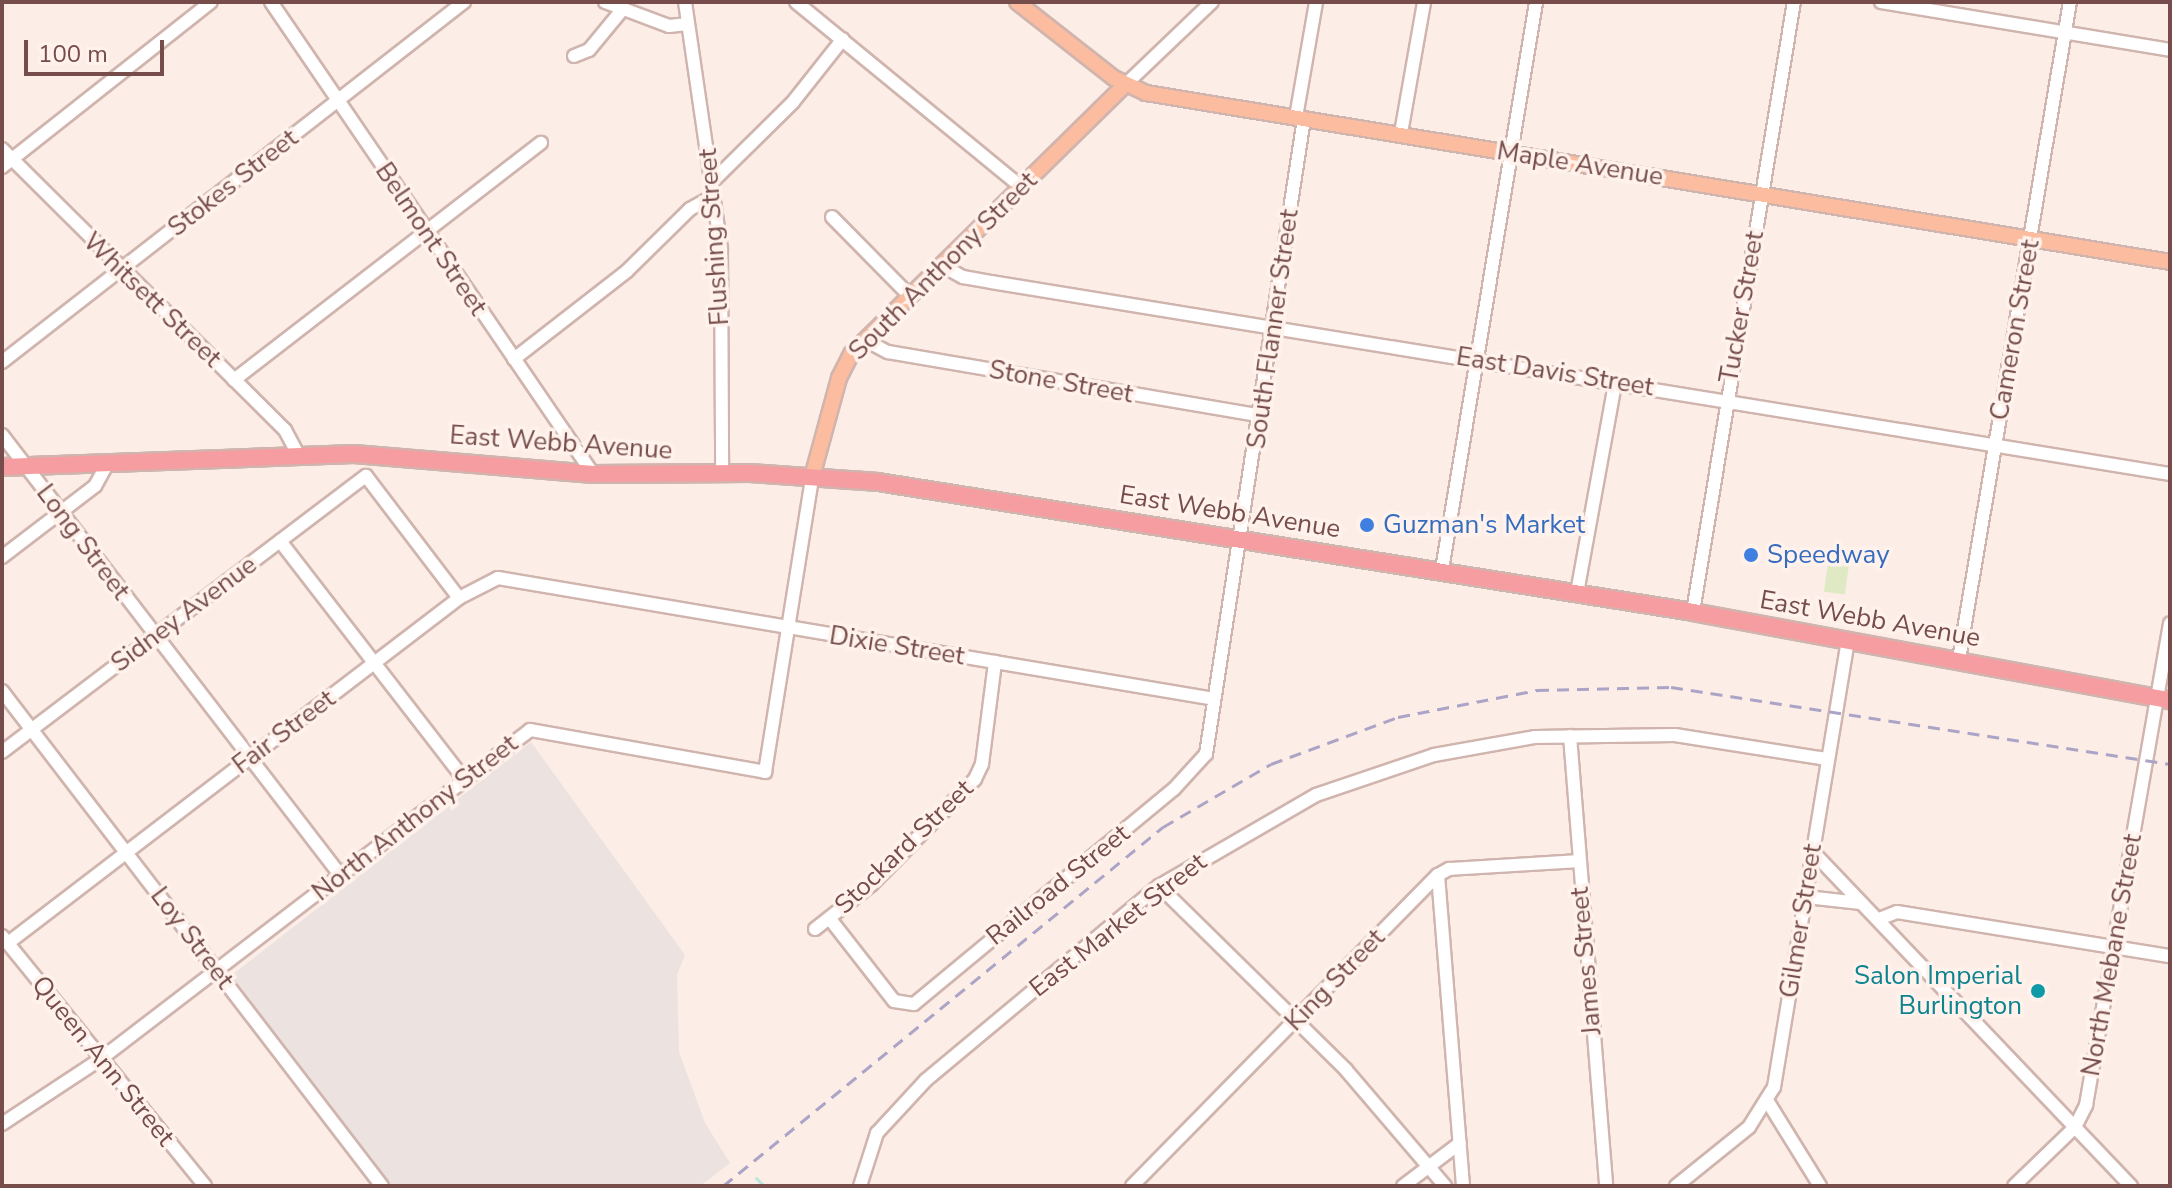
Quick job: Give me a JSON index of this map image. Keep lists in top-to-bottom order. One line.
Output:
{"streets":{"highway":["East Webb Avenue"],"main road":["Maple Avenue","South Anthony Street"],"street":["Stokes Street","Flushing Street","Belmont Street","Whitsett Street","Tucker Street","South Flanner Street","Cameron Street","East Davis Street","Stone Street","Long Street","Sidney Avenue","Dixie Street","Fair Street","North Anthony Street","Stockard Street","Railroad Street","Gilmer Street","East Market Street","Loy Street","North Mebane Street","James Street","King Street","Queen Ann Street"]},"crossings":[["Maple Avenue","South Anthony Street"],["Maple Avenue","Tucker Street"],["Maple Avenue","South Flanner Street"],["Maple Avenue","Cameron Street"],["Stokes Street","Belmont Street"],["Stokes Street","Whitsett Street"],["Flushing Street","East Webb Avenue"],["Belmont Street","East Webb Avenue"],["South Anthony Street","East Davis Street"],["South Anthony Street","Stone Street"],["South Anthony Street","East Webb Avenue"],["South Anthony Street","North Anthony Street"],["Whitsett Street","East Webb Avenue"],["Tucker Street","East Davis Street"],["Tucker Street","East Webb Avenue"],["South Flanner Street","East Davis Street"],["South Flanner Street","Stone Street"],["South Flanner Street","East Webb Avenue"],["South Flanner Street","Dixie Street"],["South Flanner Street","Railroad Street"],["Cameron Street","East Davis Street"],["Cameron Street","East Webb Avenue"],["East Webb Avenue","Long Street"],["East Webb Avenue","North Anthony Street"],["East Webb Avenue","Gilmer Street"],["East Webb Avenue","North Mebane Street"],["Long Street","Sidney Avenue"],["Long Street","Fair Street"],["Long Street","North Anthony Street"],["Sidney Avenue","Loy Street"],["Dixie Street","Fair Street"],["Dixie Street","North Anthony Street"],["Dixie Street","Stockard Street"],["Fair Street","Loy Street"],["Fair Street","Queen Ann Street"],["North Anthony Street","Loy Street"],["North Anthony Street","Queen Ann Street"],["Stockard Street","Railroad Street"],["Gilmer Street","East Market Street"],["East Market Street","James Street"]],"places":["Guzman's Market","Speedway","Salon Imperial Burlington"],"scale_bar":"100 m"}
